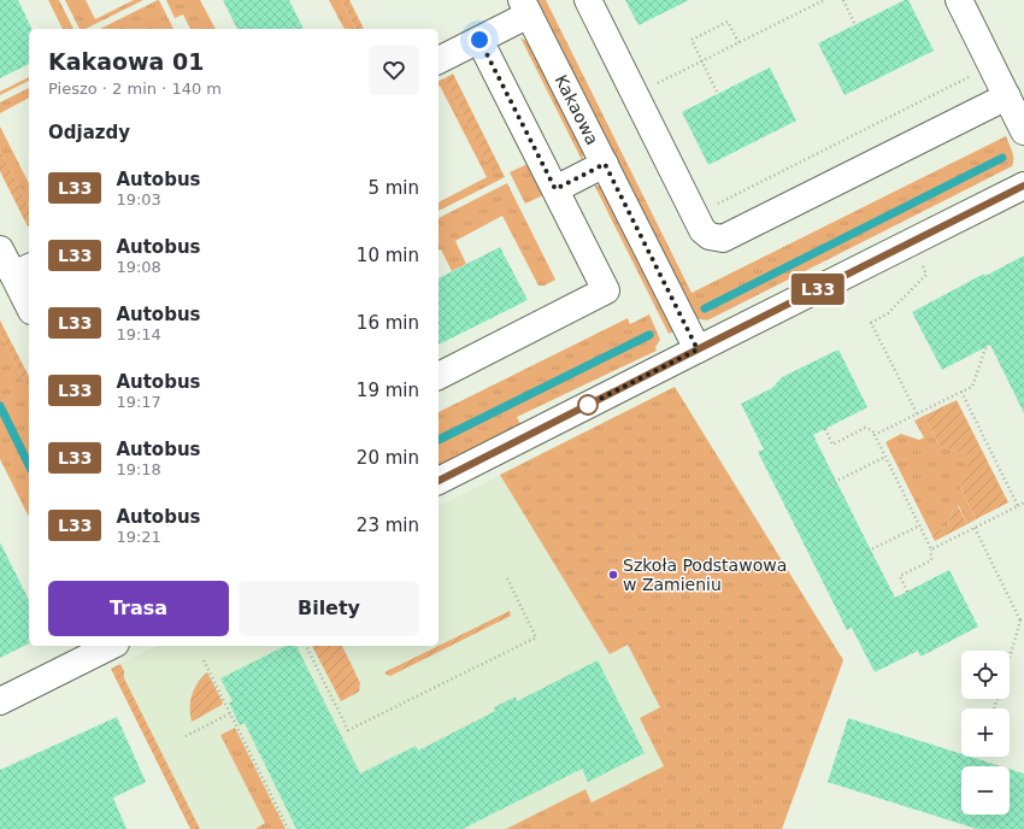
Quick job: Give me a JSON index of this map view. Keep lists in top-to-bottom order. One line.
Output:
{"streets":{"street":["Kakaowa"]},"places":["Szkoła Podstawowa w Zamieniu"],"lines":["bus line L33"],"page":{"on_map":"L33","heading":[["Kakaowa 01","Pieszo · 2 min · 140 m"],"Odjazdy"],"list":[{"mark":"L33","name":"Autobus","note":"19:03","value":"5 min"},{"mark":"L33","name":"Autobus","note":"19:08","value":"10 min"},{"mark":"L33","name":"Autobus","note":"19:14","value":"16 min"},{"mark":"L33","name":"Autobus","note":"19:17","value":"19 min"},{"mark":"L33","name":"Autobus","note":"19:18","value":"20 min"},{"mark":"L33","name":"Autobus","note":"19:21","value":"23 min"}],"buttons":["Trasa","Bilety"],"map_buttons":["+","−"]}}
